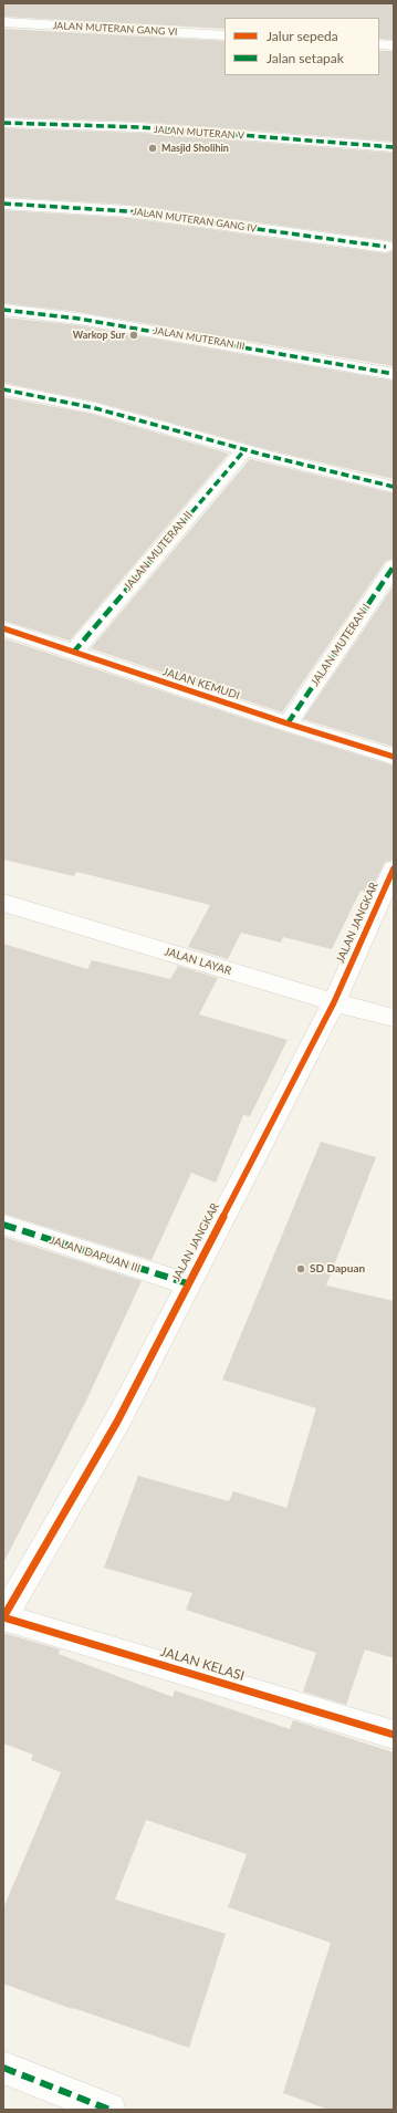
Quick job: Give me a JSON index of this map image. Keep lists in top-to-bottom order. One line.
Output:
{"streets":{"street":["JALAN MUTERAN GANG VI","JALAN MUTERAN V","JALAN MUTERAN GANG IV","JALAN MUTERAN III","JALAN MUTERAN II","JALAN MUTERAN I","JALAN KEMUDI","JALAN JANGKAR","JALAN LAYAR","JALAN DAPUAN III","JALAN KELASI"]},"crossings":[["JALAN MUTERAN II","JALAN KEMUDI"],["JALAN MUTERAN I","JALAN KEMUDI"],["JALAN JANGKAR","JALAN LAYAR"],["JALAN JANGKAR","JALAN DAPUAN III"],["JALAN JANGKAR","JALAN KELASI"]],"places":["Masjid Sholihin","Warkop Sur","SD Dapuan"],"legend":["Jalur sepeda","Jalan setapak"]}
